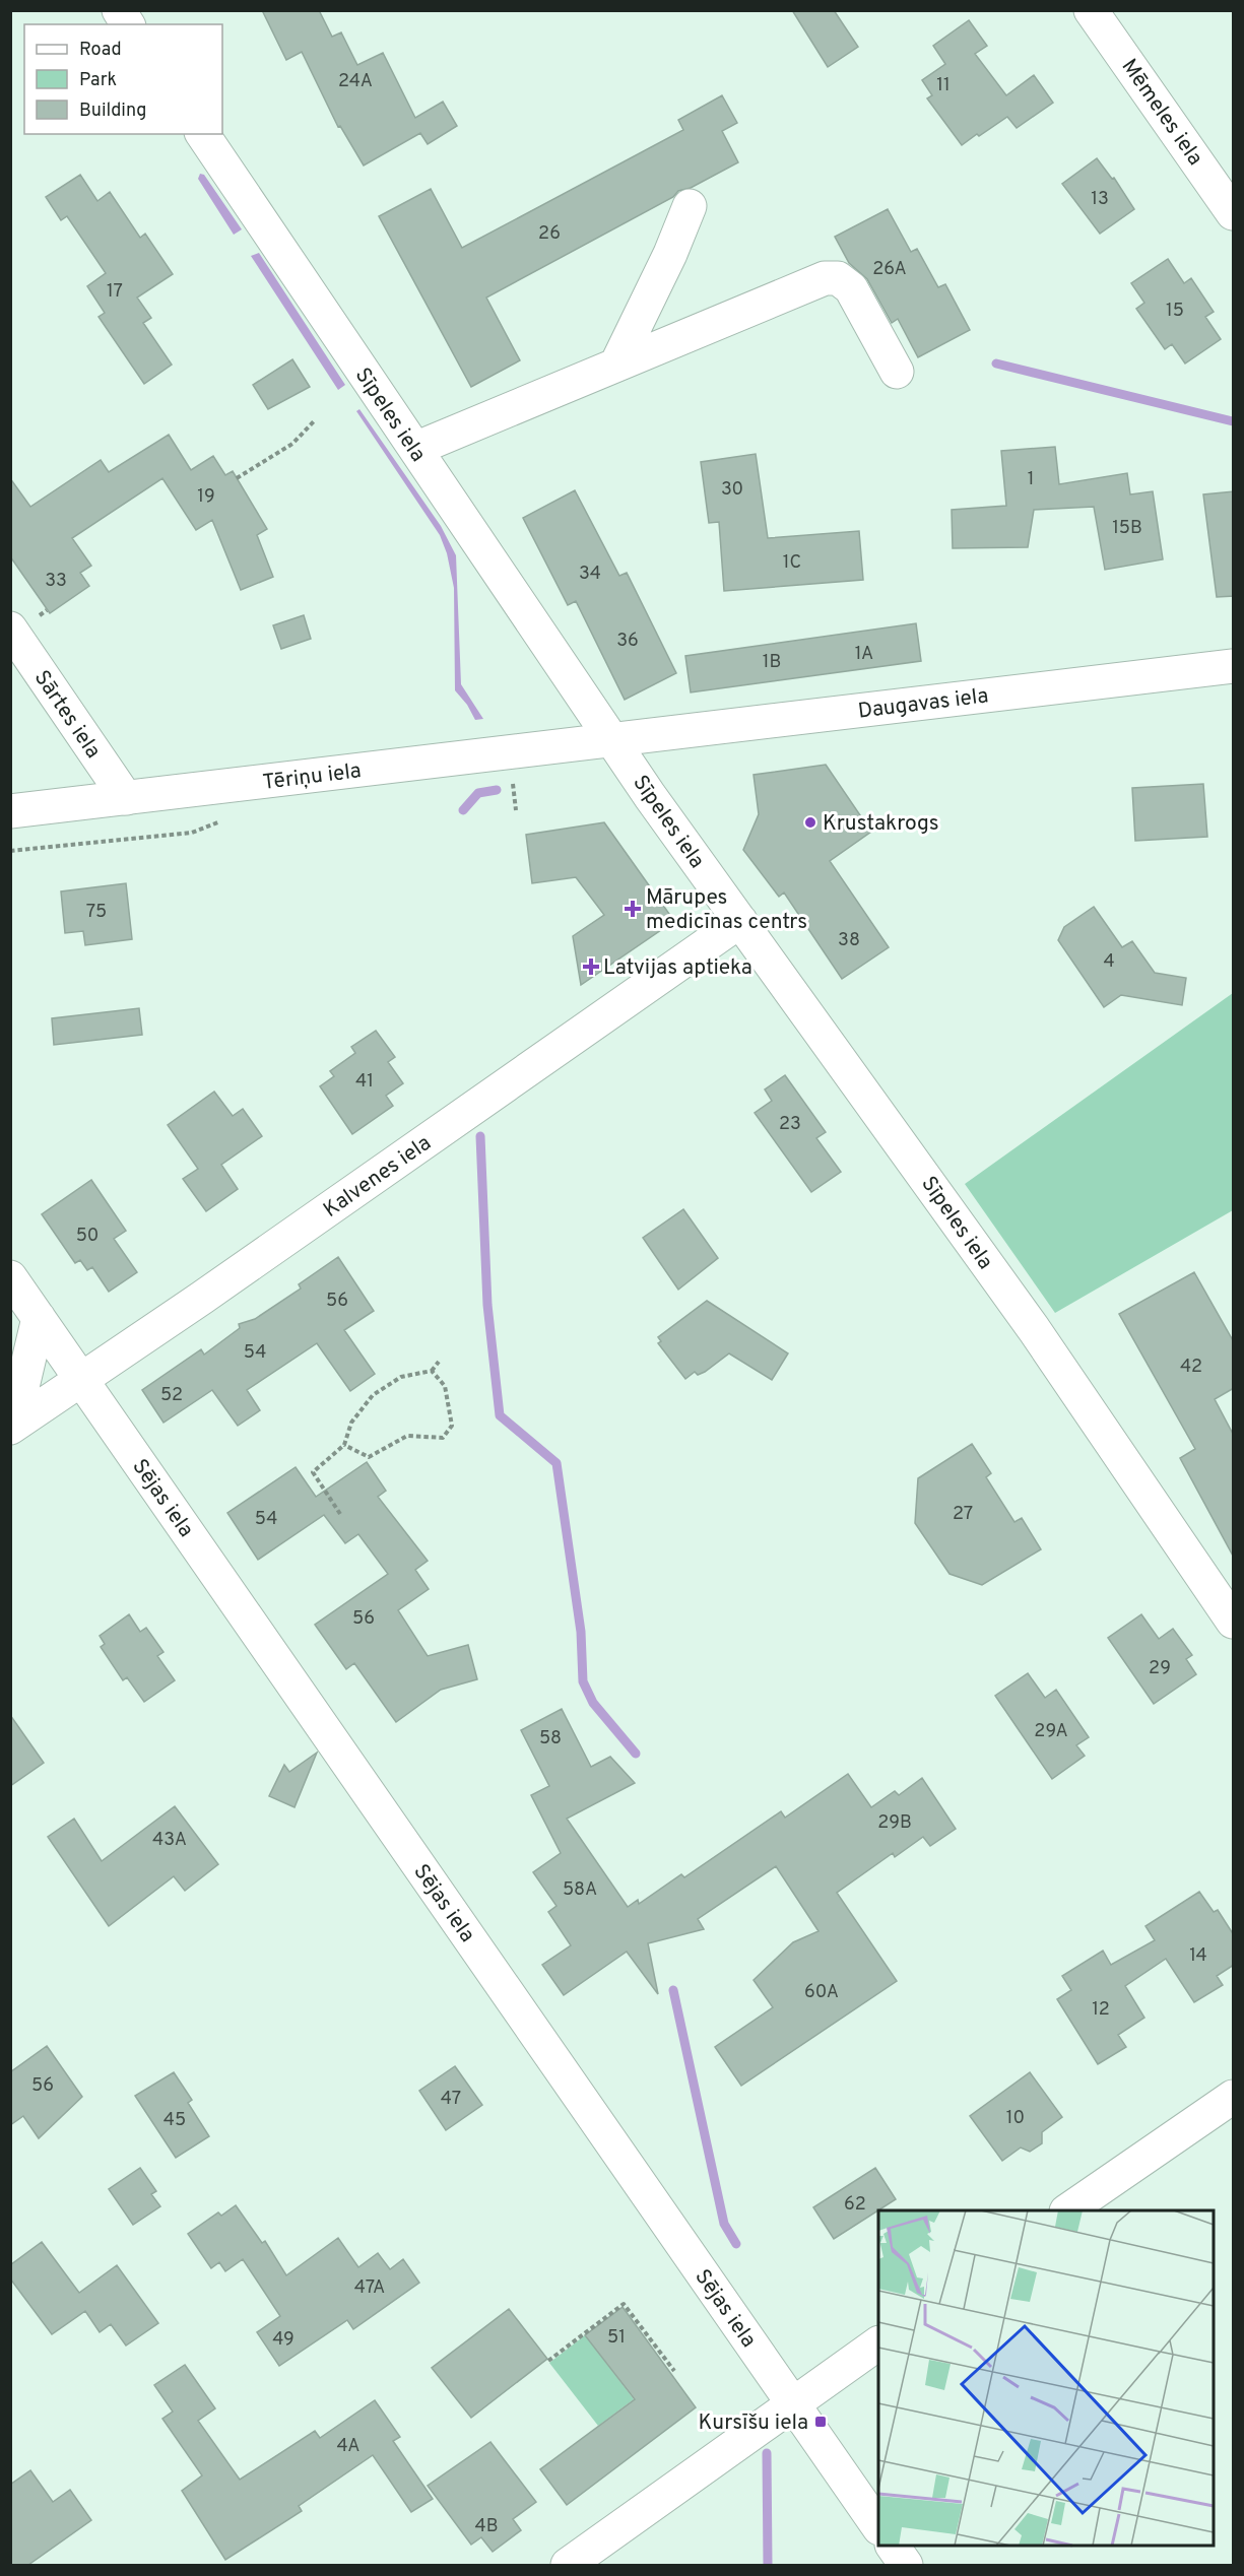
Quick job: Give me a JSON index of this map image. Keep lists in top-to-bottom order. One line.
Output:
{"streets":{"street":["Mēmeles iela","Sīpeles iela","Daugavas iela","Sārtes iela","Tēriņu iela","Kalvenes iela","Sējas iela"]},"crossings":[["Sīpeles iela","Daugavas iela"],["Sīpeles iela","Tēriņu iela"],["Sīpeles iela","Kalvenes iela"],["Daugavas iela","Tēriņu iela"],["Sārtes iela","Tēriņu iela"],["Kalvenes iela","Sējas iela"]],"places":{"other":["Krustakrogs"],"health":["Mārupes medicīnas centrs","Latvijas aptieka"],"transit":["Kursīšu iela"]},"house_numbers":["24A","11","13","26","26A","17","15","1","30","19","15B","1C","34","33","36","1A","1B","75","38","4","41","23","50","56","54","42","52","27","54","56","29","29A","58","29B","43A","58A","14","60A","12","56","47","10","45","62","47A","51","49","4A","4B"],"legend":["Road","Park","Building"]}
